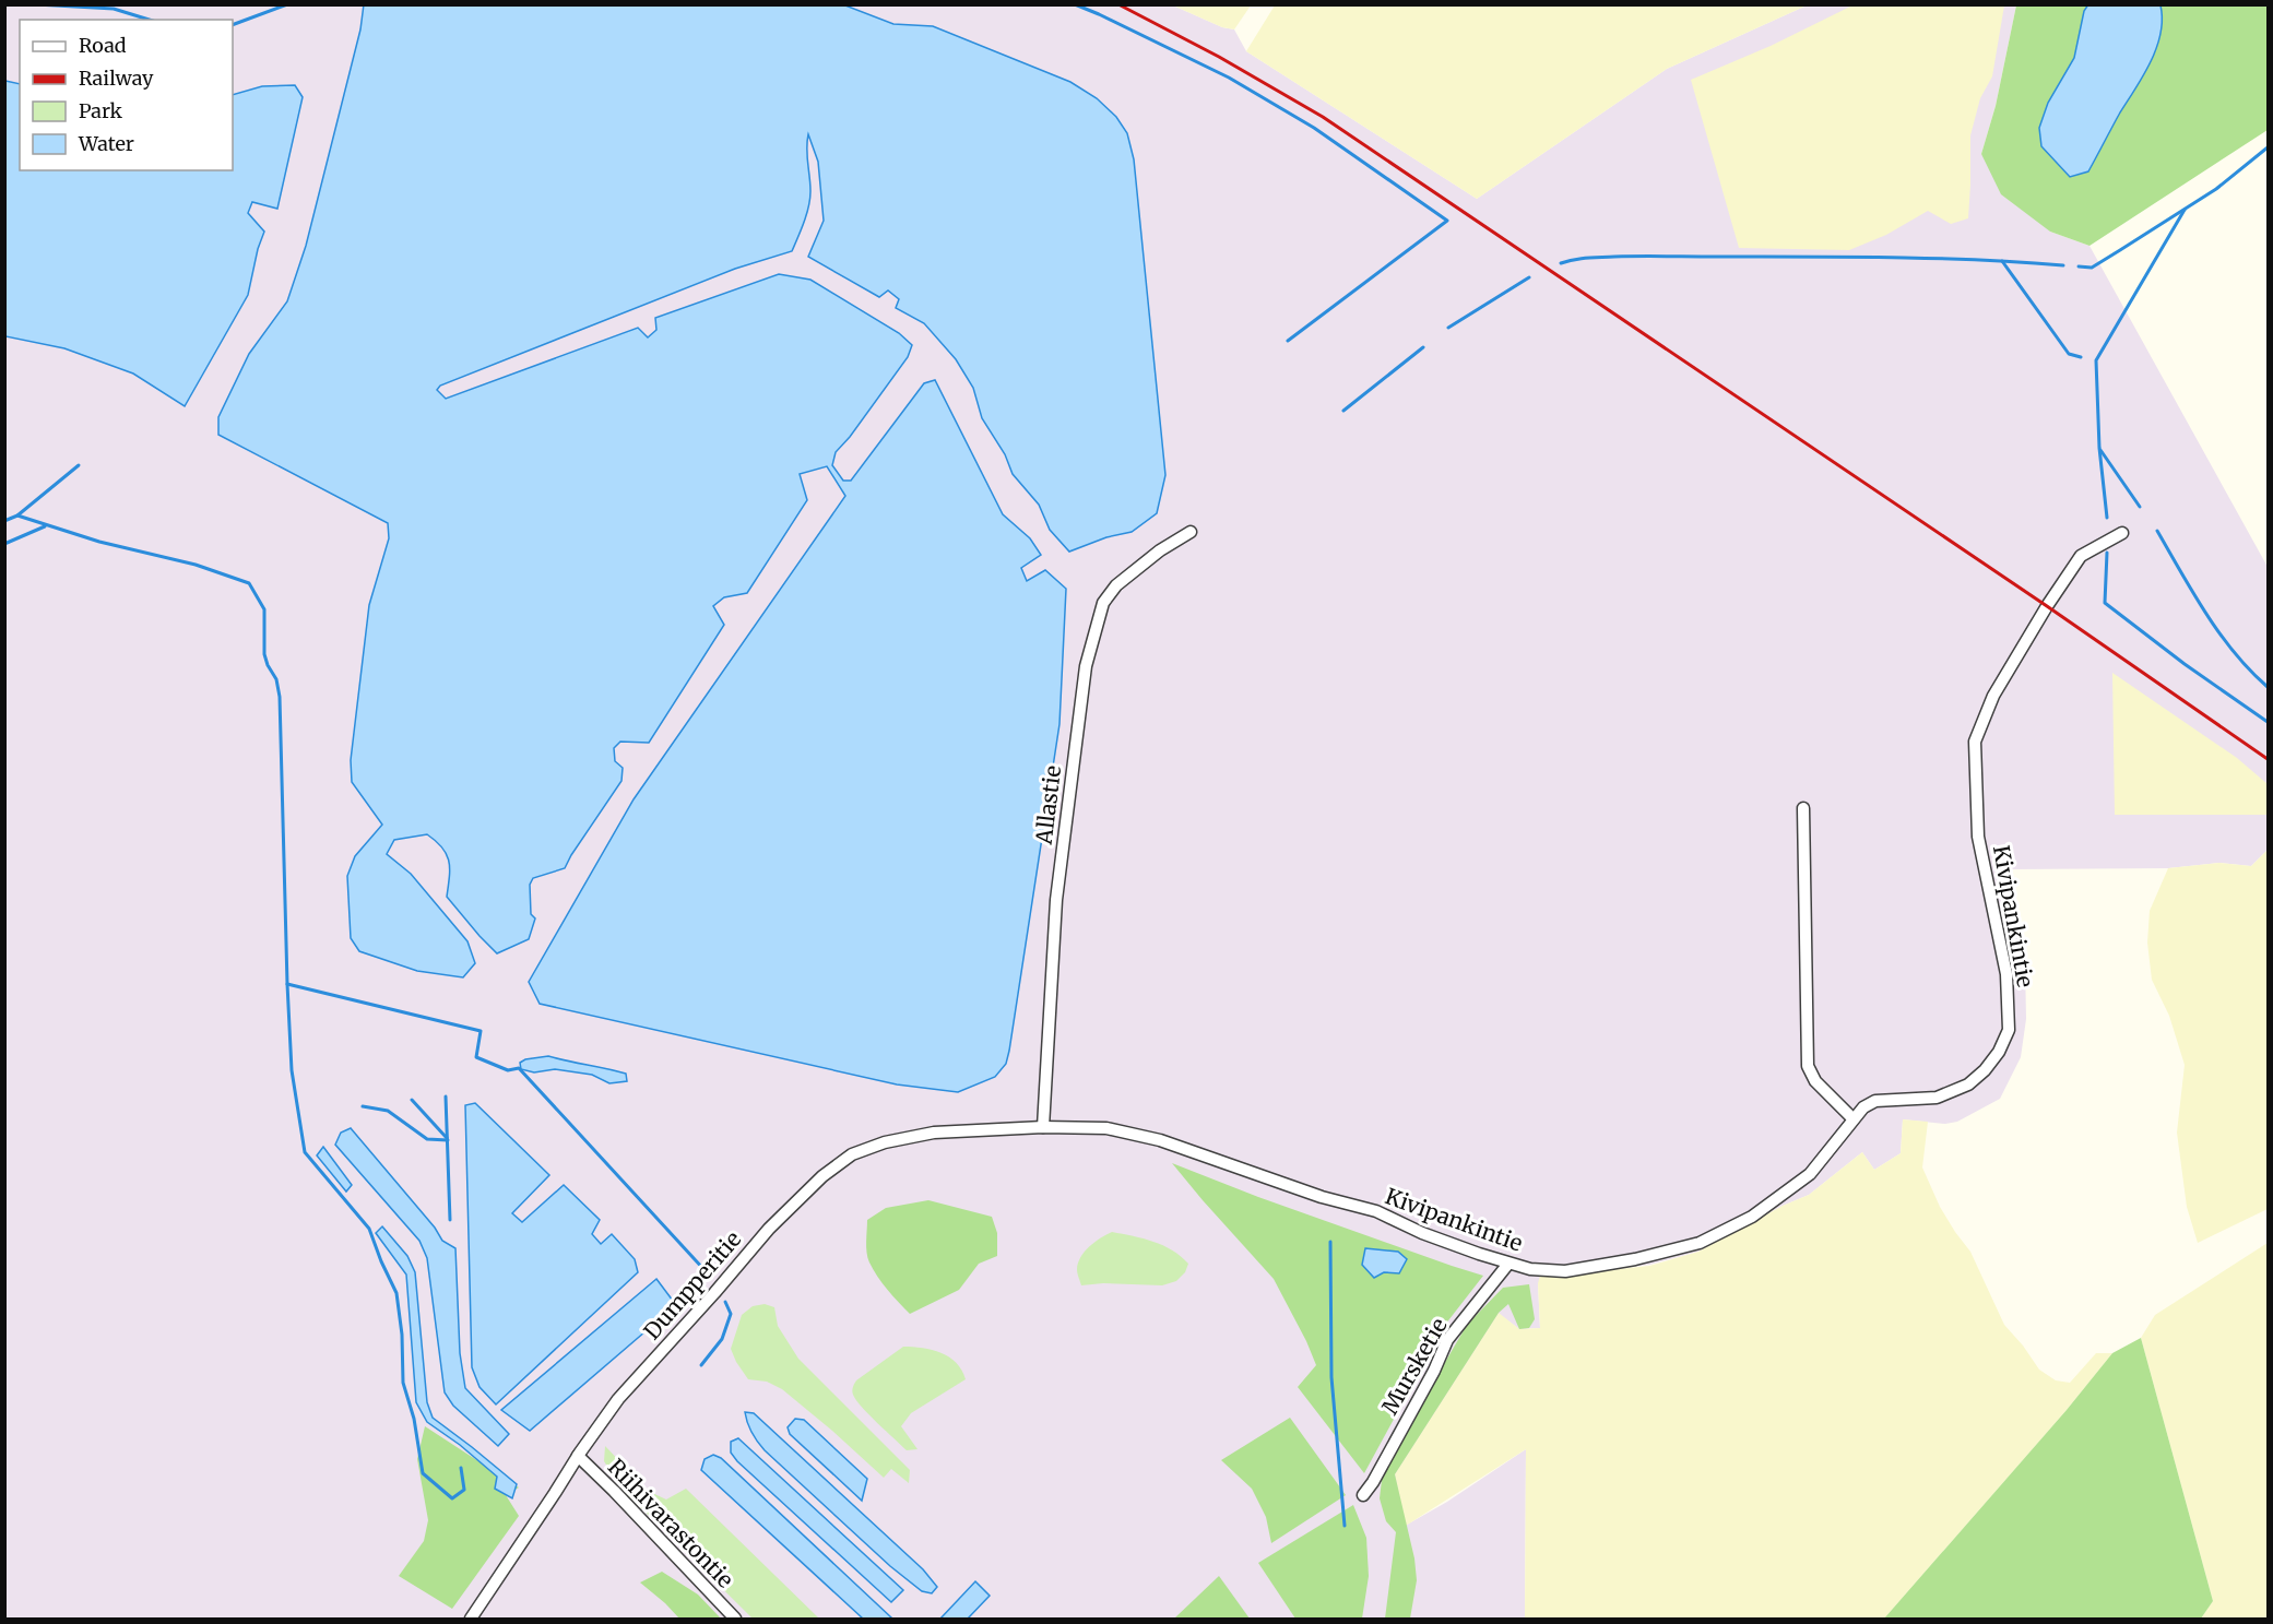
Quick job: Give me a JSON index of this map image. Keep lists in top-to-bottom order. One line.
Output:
{"streets":{"street":["Allastie","Kivipankintie","Dumpperitie","Mursketie","Riihivarastontie"]},"crossings":[["Allastie","Kivipankintie"],["Allastie","Dumpperitie"],["Kivipankintie","Dumpperitie"],["Kivipankintie","Mursketie"],["Dumpperitie","Riihivarastontie"]],"legend":["Road","Railway","Park","Water"]}
